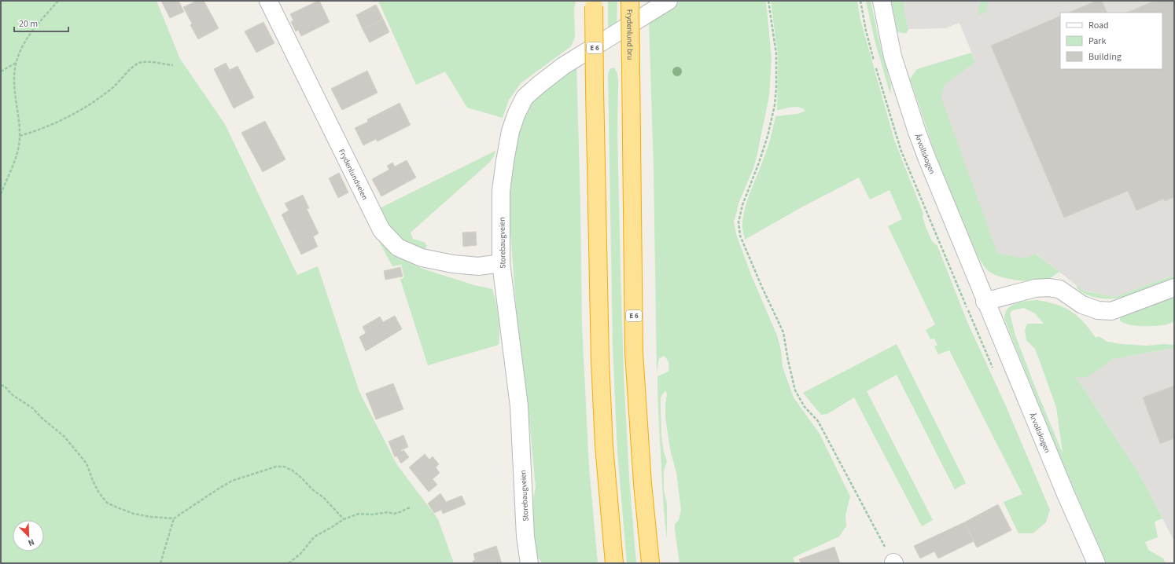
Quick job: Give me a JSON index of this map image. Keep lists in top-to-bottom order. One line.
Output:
{"streets":{"highway":["Frydenlund bru","E 6"],"street":["Årvollskogen","Frydenlundveien","Storebaugveien"]},"crossings":[["Frydenlundveien","Storebaugveien"]],"legend":["Road","Park","Building"],"scale_bar":"20 m","north":"bottom right"}
